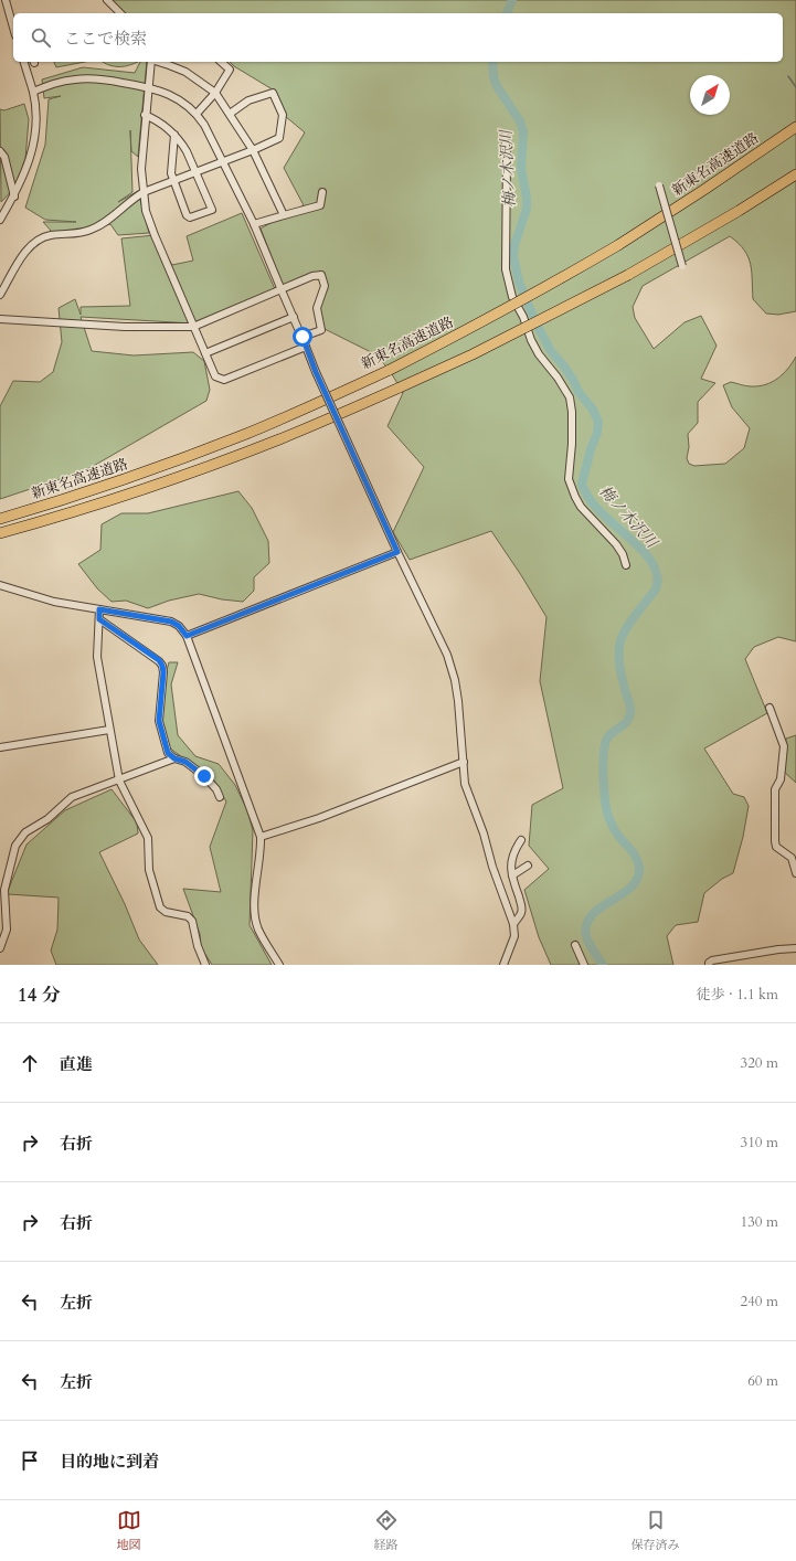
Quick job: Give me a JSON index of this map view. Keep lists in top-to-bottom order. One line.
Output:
{"streets":{"highway":["新東名高速道路"]},"water":["梅ノ木沢川"],"north":"top right","page":{"search":"ここで検索","heading":["14 分","徒歩 · 1.1 km"],"list":[["直進","320 m"],["右折","310 m"],["右折","130 m"],["左折","240 m"],["左折","60 m"],"目的地に到着"],"nav":["地図","経路","保存済み"]}}
